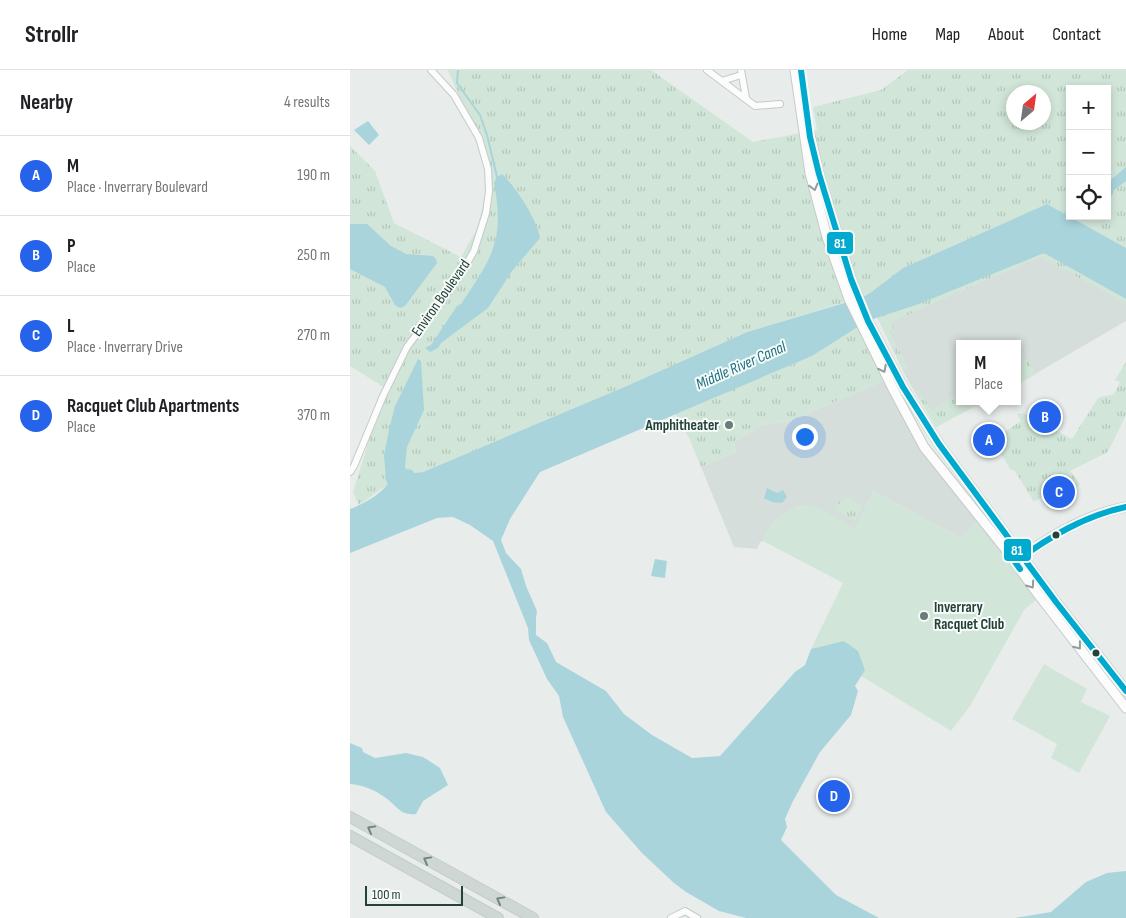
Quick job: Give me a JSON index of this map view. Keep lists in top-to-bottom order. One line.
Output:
{"streets":{"street":["Environ Boulevard"]},"water":["Middle River Canal"],"places":["Amphitheater","Inverrary Racquet Club"],"lines":["transit line 81"],"scale_bar":"100 m","north":"top right","page":{"header":"Strollr","nav":["Home","Map","About","Contact"],"heading":["Nearby","4 results"],"map_buttons":["+","−"],"list":[{"mark":"A","name":"M","note":"Place · Inverrary Boulevard","value":"190 m"},{"mark":"B","name":"P","note":"Place","value":"250 m"},{"mark":"C","name":"L","note":"Place · Inverrary Drive","value":"270 m"},{"mark":"D","name":"Racquet Club Apartments","note":"Place","value":"370 m"}],"popup":["M","Place"],"pins":["B","A","C","D"],"scale":"100 m"}}
